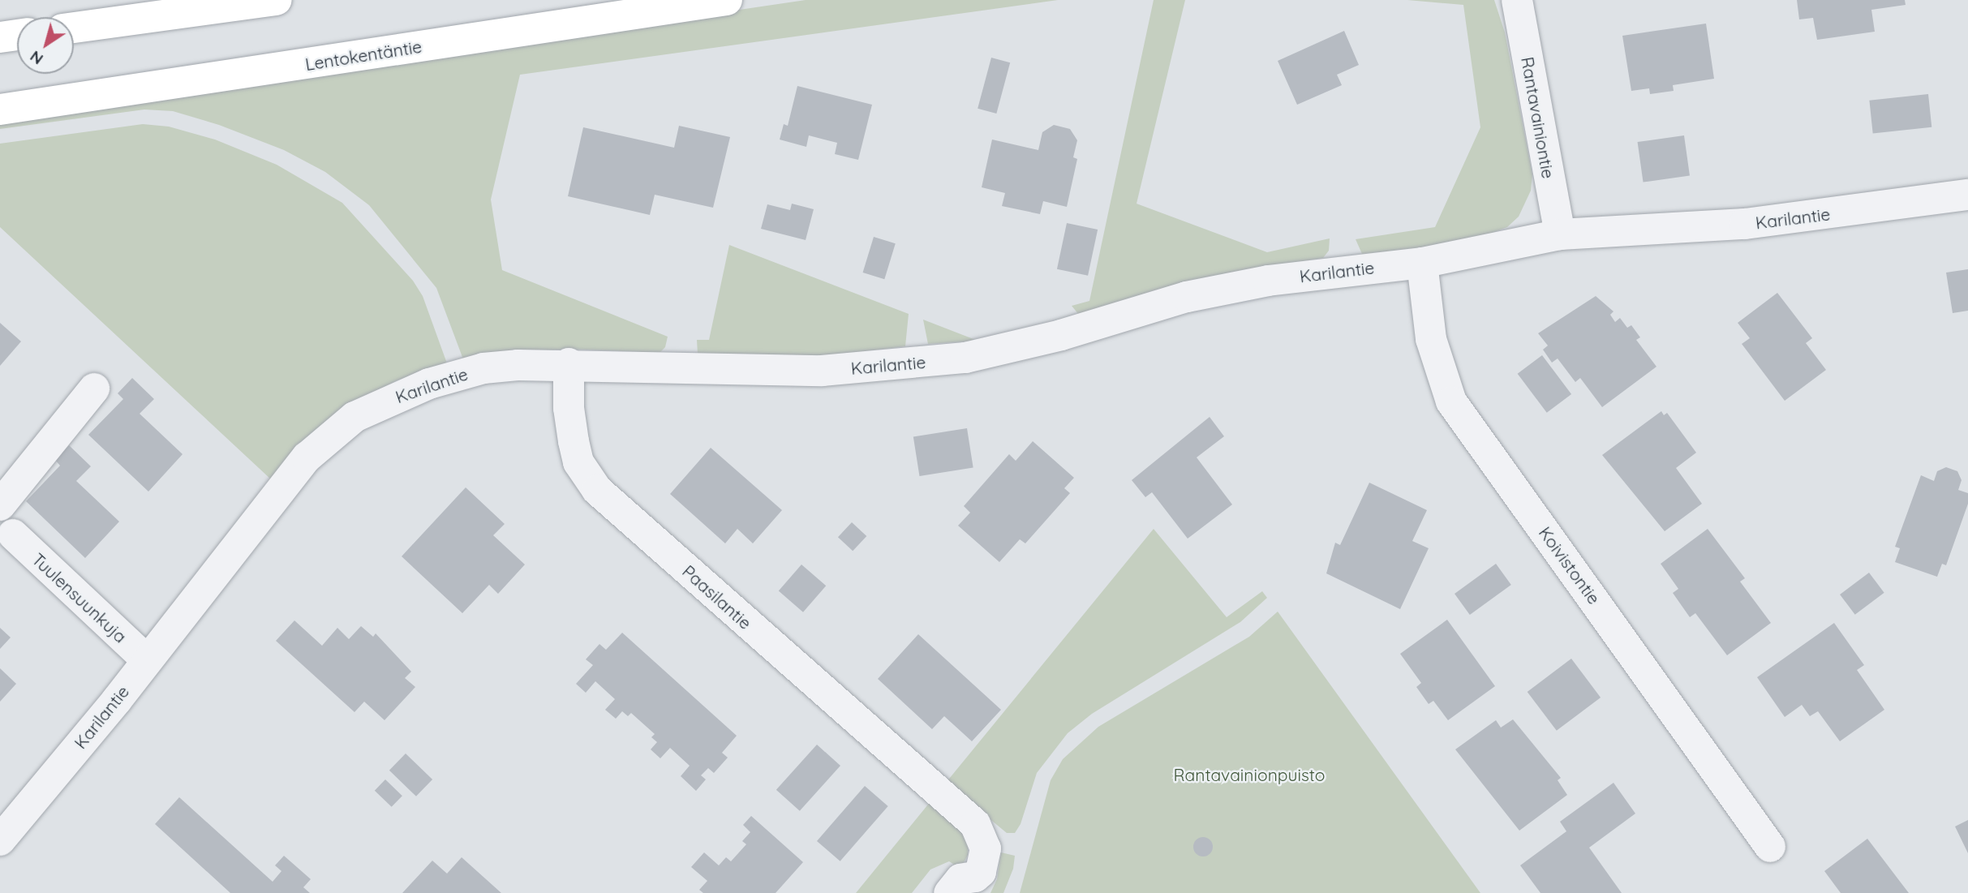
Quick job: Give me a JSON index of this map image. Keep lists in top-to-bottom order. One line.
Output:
{"streets":{"main road":["Lentokentäntie"],"street":["Rantavainiontie","Karilantie","Koivistontie","Paasilantie","Tuulensuunkuja"]},"crossings":[["Rantavainiontie","Karilantie"],["Karilantie","Koivistontie"],["Karilantie","Paasilantie"],["Karilantie","Tuulensuunkuja"]],"parks":["Rantavainionpuisto"],"north":"bottom left"}
